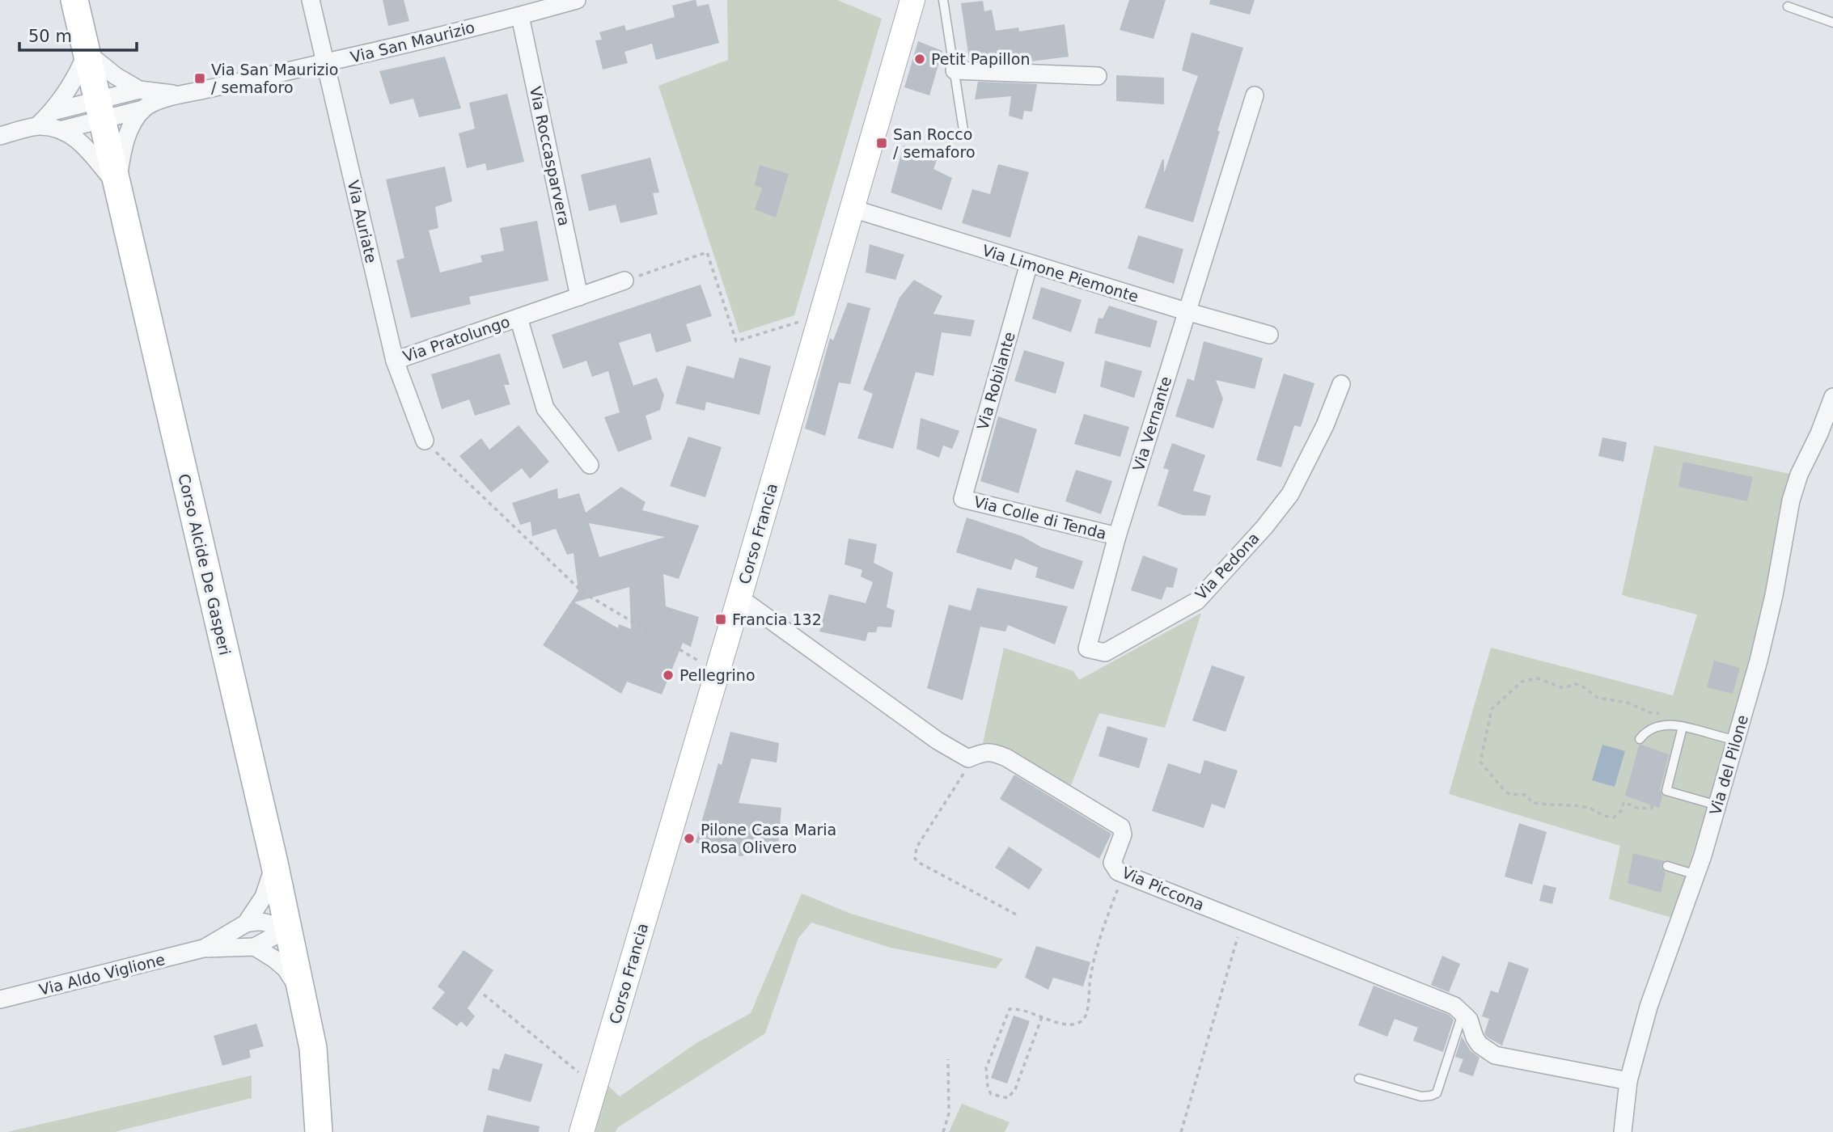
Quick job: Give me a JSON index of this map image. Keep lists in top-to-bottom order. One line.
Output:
{"streets":{"main road":["Corso Francia","Corso Alcide De Gasperi"],"street":["Via San Maurizio","Via Roccasparvera","Via Auriate","Via Limone Piemonte","Via Pratolungo","Via Robilante","Via Vernante","Via Colle di Tenda","Via Pedona","Via del Pilone","Via Piccona","Via Aldo Viglione"]},"crossings":[["Via San Maurizio","Via Roccasparvera"],["Via San Maurizio","Via Auriate"],["Via Roccasparvera","Via Pratolungo"],["Via Auriate","Via Pratolungo"],["Via Limone Piemonte","Via Robilante"],["Via Limone Piemonte","Via Vernante"],["Via Limone Piemonte","Corso Francia"],["Via Robilante","Via Colle di Tenda"],["Via Vernante","Via Colle di Tenda"],["Via Vernante","Via Pedona"],["Via Colle di Tenda","Via Pedona"],["Corso Alcide De Gasperi","Via Aldo Viglione"]],"places":{"other":["Petit Papillon","Pellegrino","Pilone Casa Maria Rosa Olivero"],"transit":["Via San Maurizio / semaforo","San Rocco / semaforo","Francia 132"]},"scale_bar":"50 m"}
